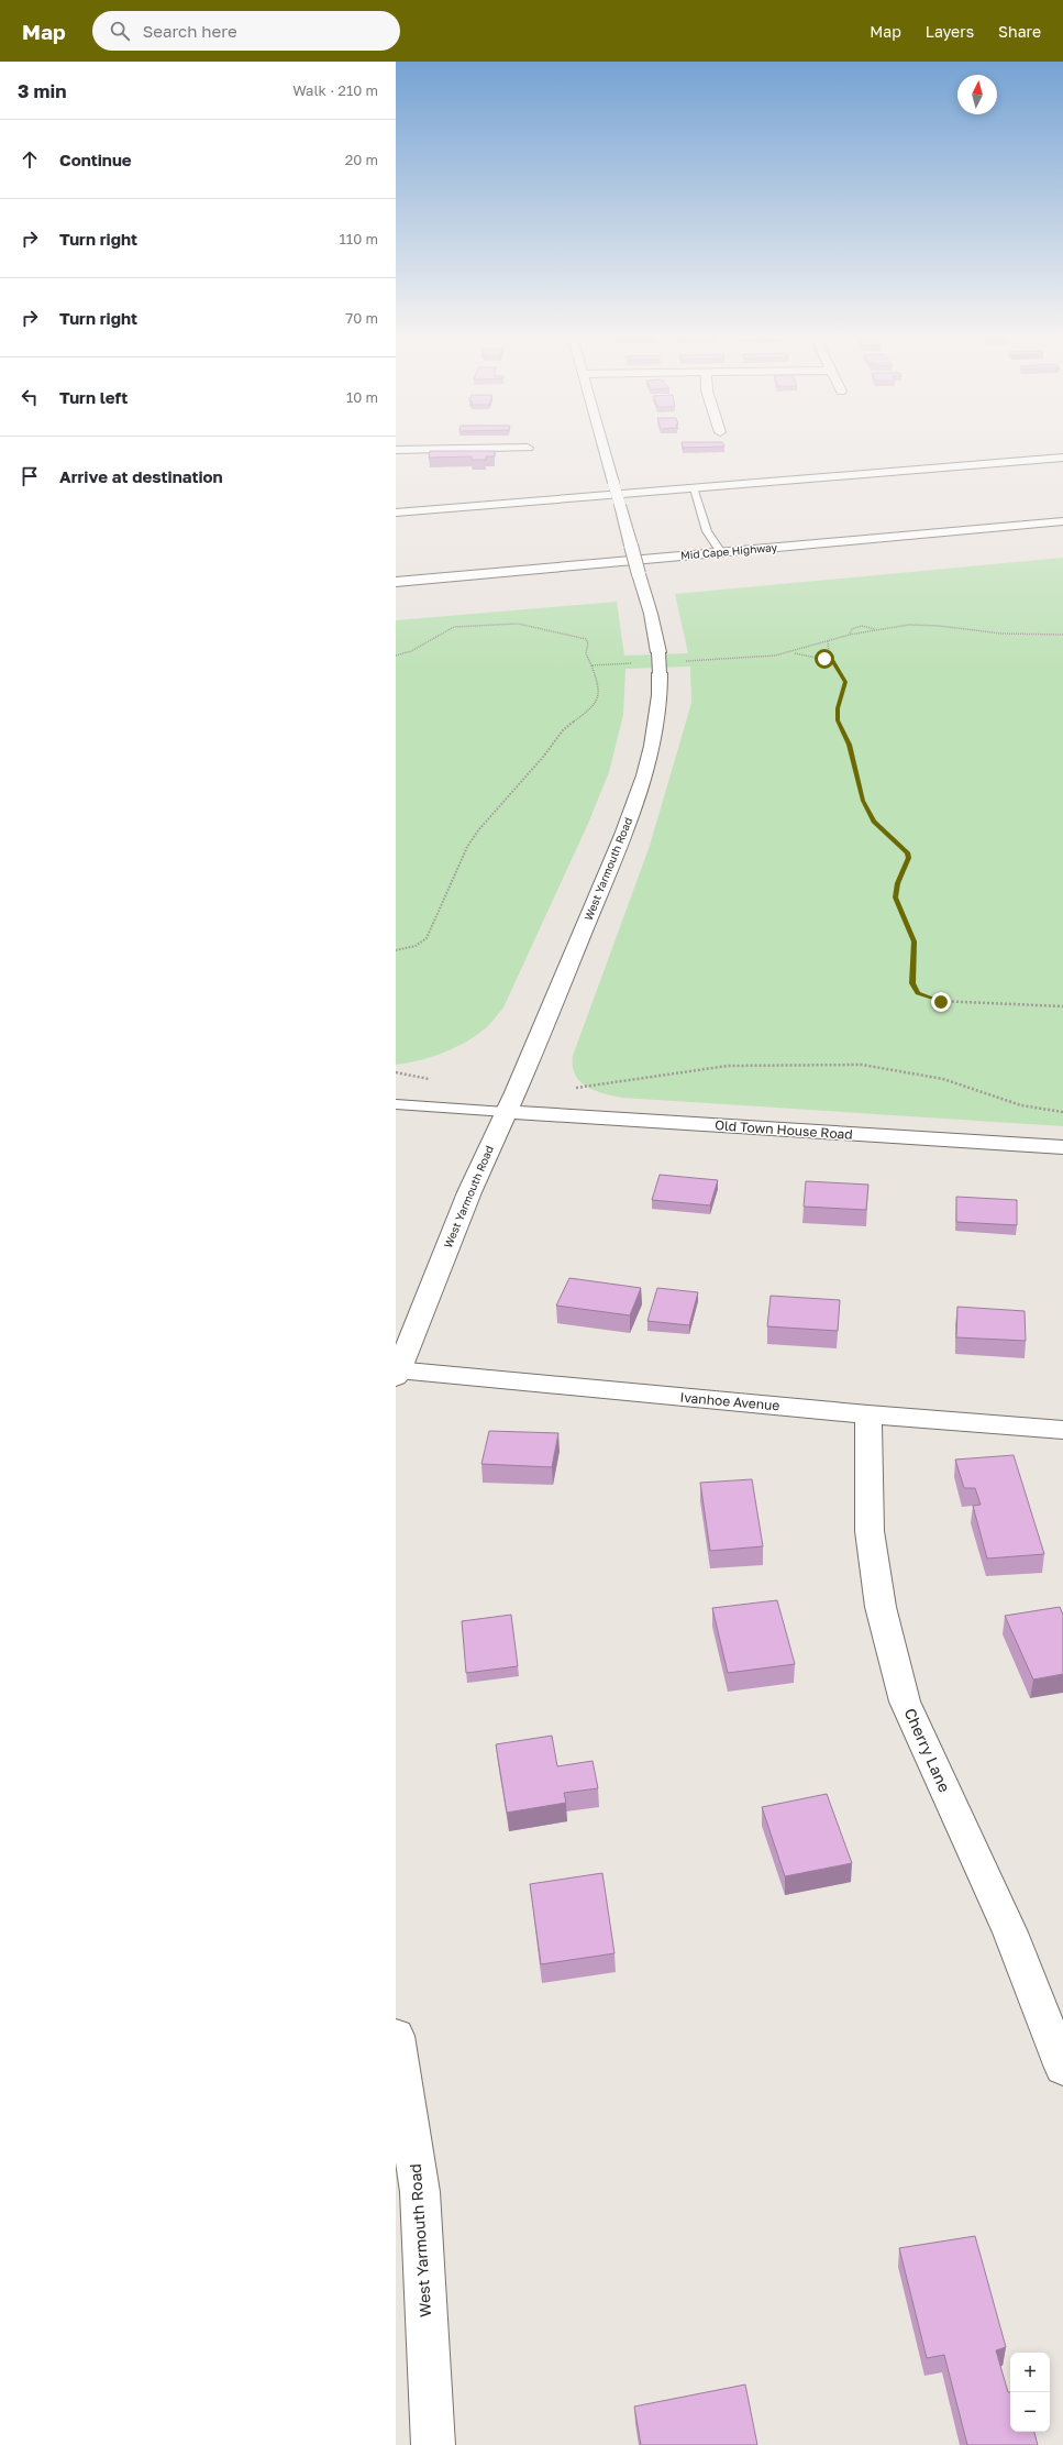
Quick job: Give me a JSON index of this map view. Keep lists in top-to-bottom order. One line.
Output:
{"streets":{"main road":["Mid Cape Highway","West Yarmouth Road","Old Town House Road","Ivanhoe Avenue","Cherry Lane"]},"crossings":[["West Yarmouth Road","Old Town House Road"],["West Yarmouth Road","Ivanhoe Avenue"],["Ivanhoe Avenue","Cherry Lane"]],"north":"top","page":{"header":"Map","search":"Search here","nav":["Map","Layers","Share"],"heading":["3 min","Walk · 210 m"],"list":[["Continue","20 m"],["Turn right","110 m"],["Turn right","70 m"],["Turn left","10 m"],"Arrive at destination"],"map_buttons":["+","−"]}}
